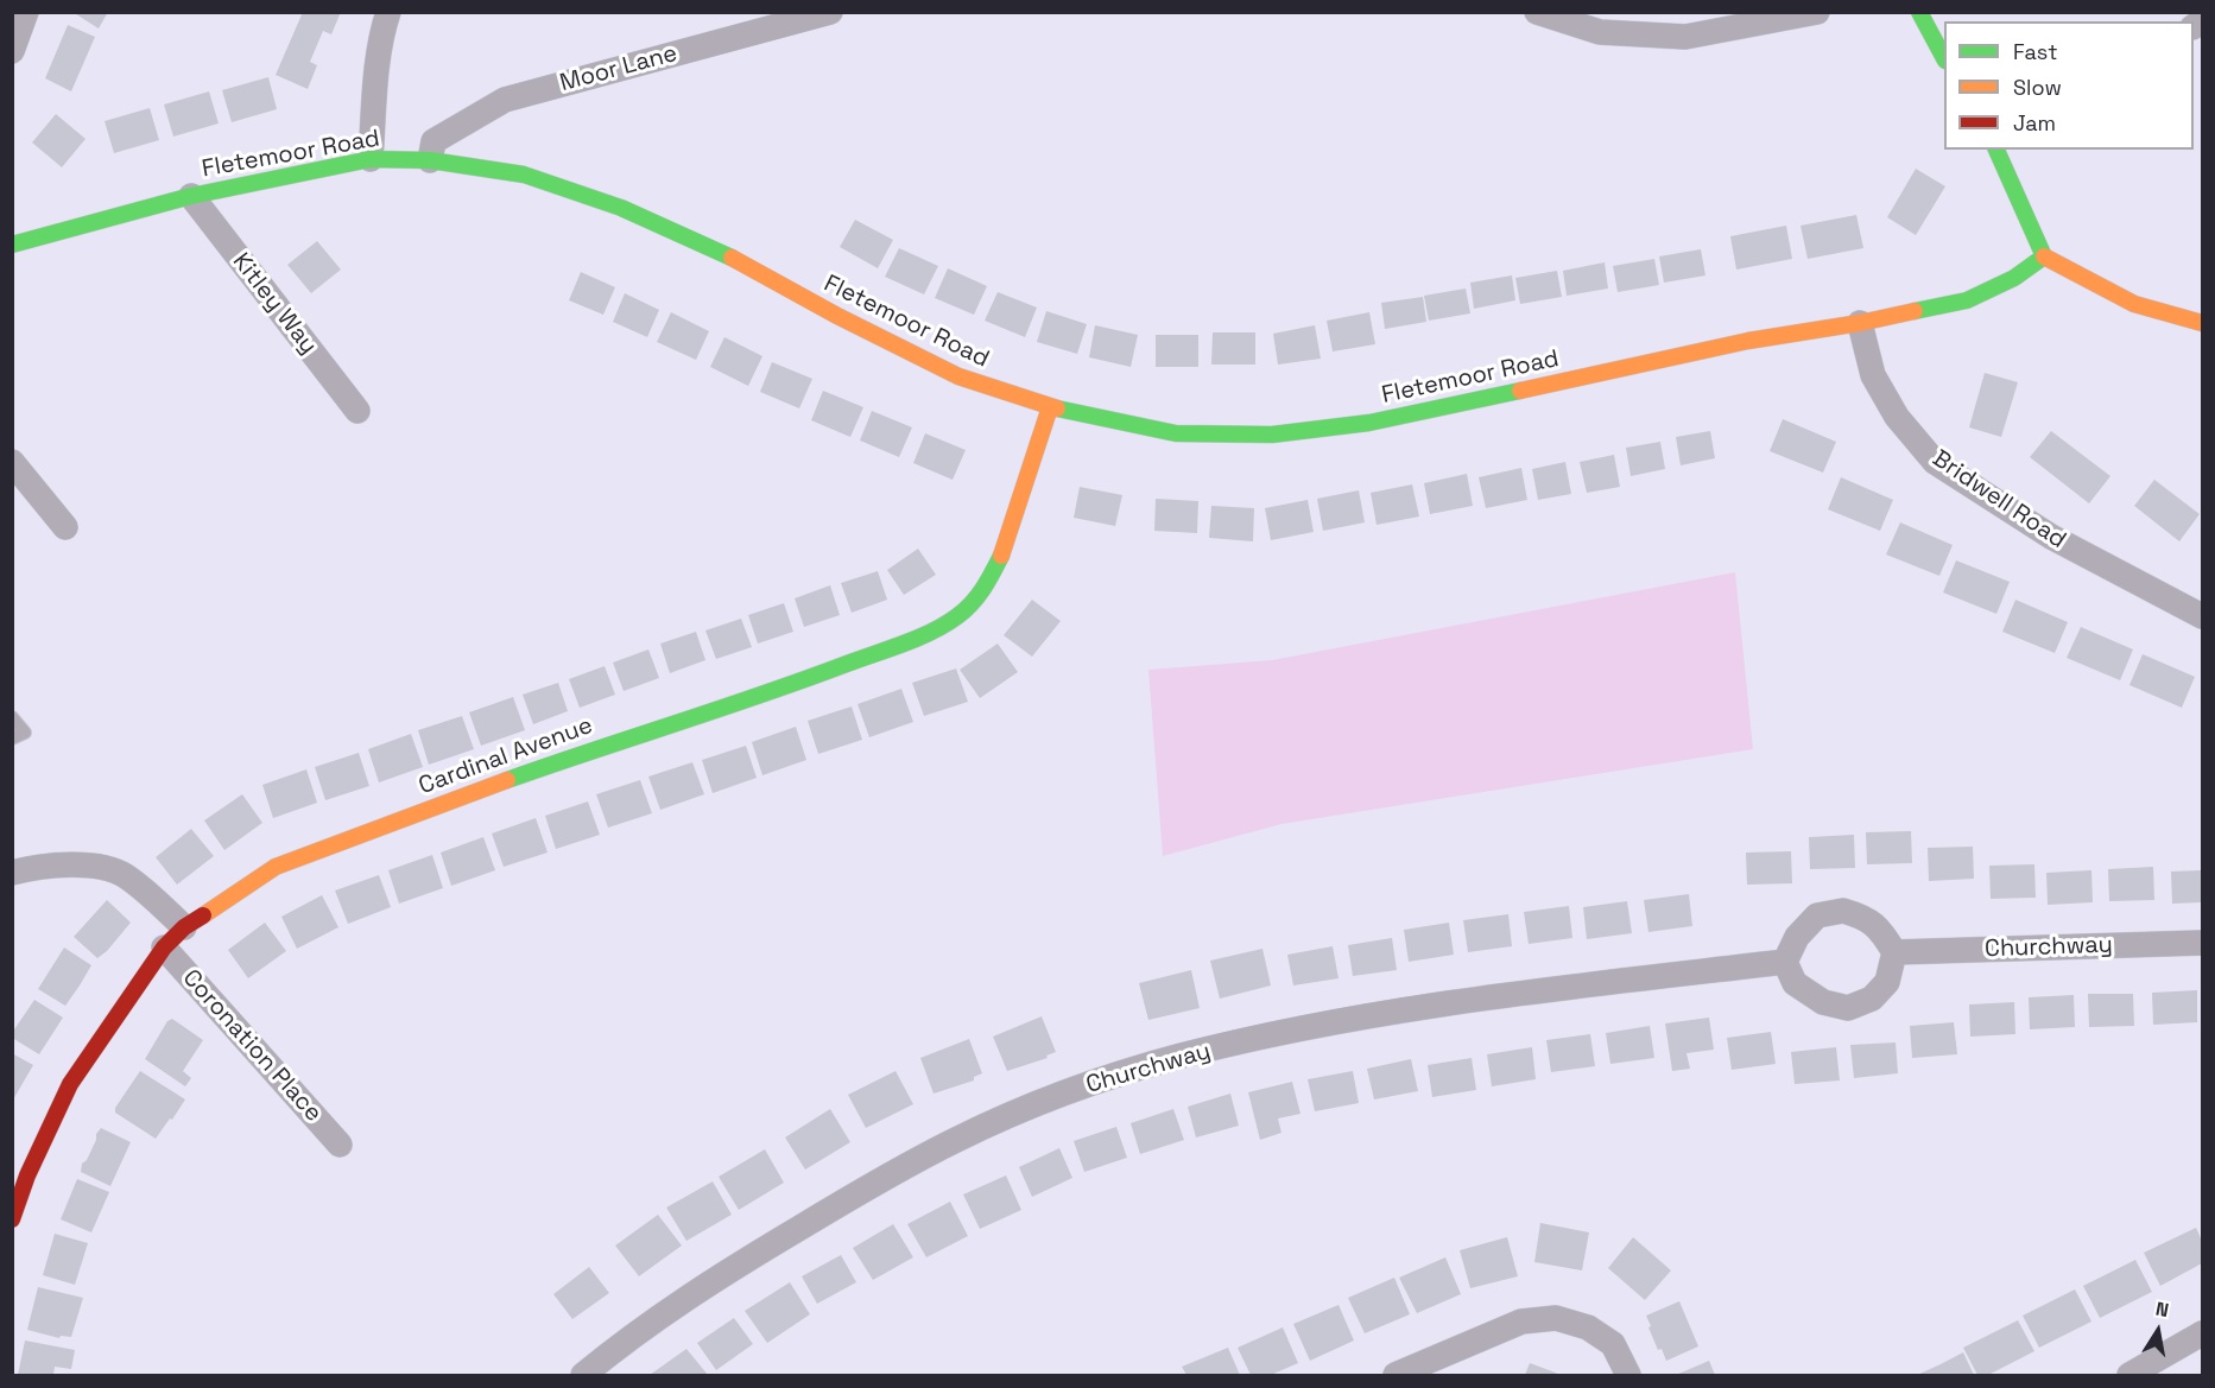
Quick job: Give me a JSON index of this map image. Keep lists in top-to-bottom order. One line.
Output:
{"streets":{"street":["Moor Lane","Fletemoor Road","Kitley Way","Bridwell Road","Cardinal Avenue","Churchway","Coronation Place"]},"crossings":[["Moor Lane","Fletemoor Road"],["Fletemoor Road","Kitley Way"],["Fletemoor Road","Bridwell Road"],["Fletemoor Road","Cardinal Avenue"],["Cardinal Avenue","Coronation Place"]],"legend":["Fast","Slow","Jam"],"north":"top"}
